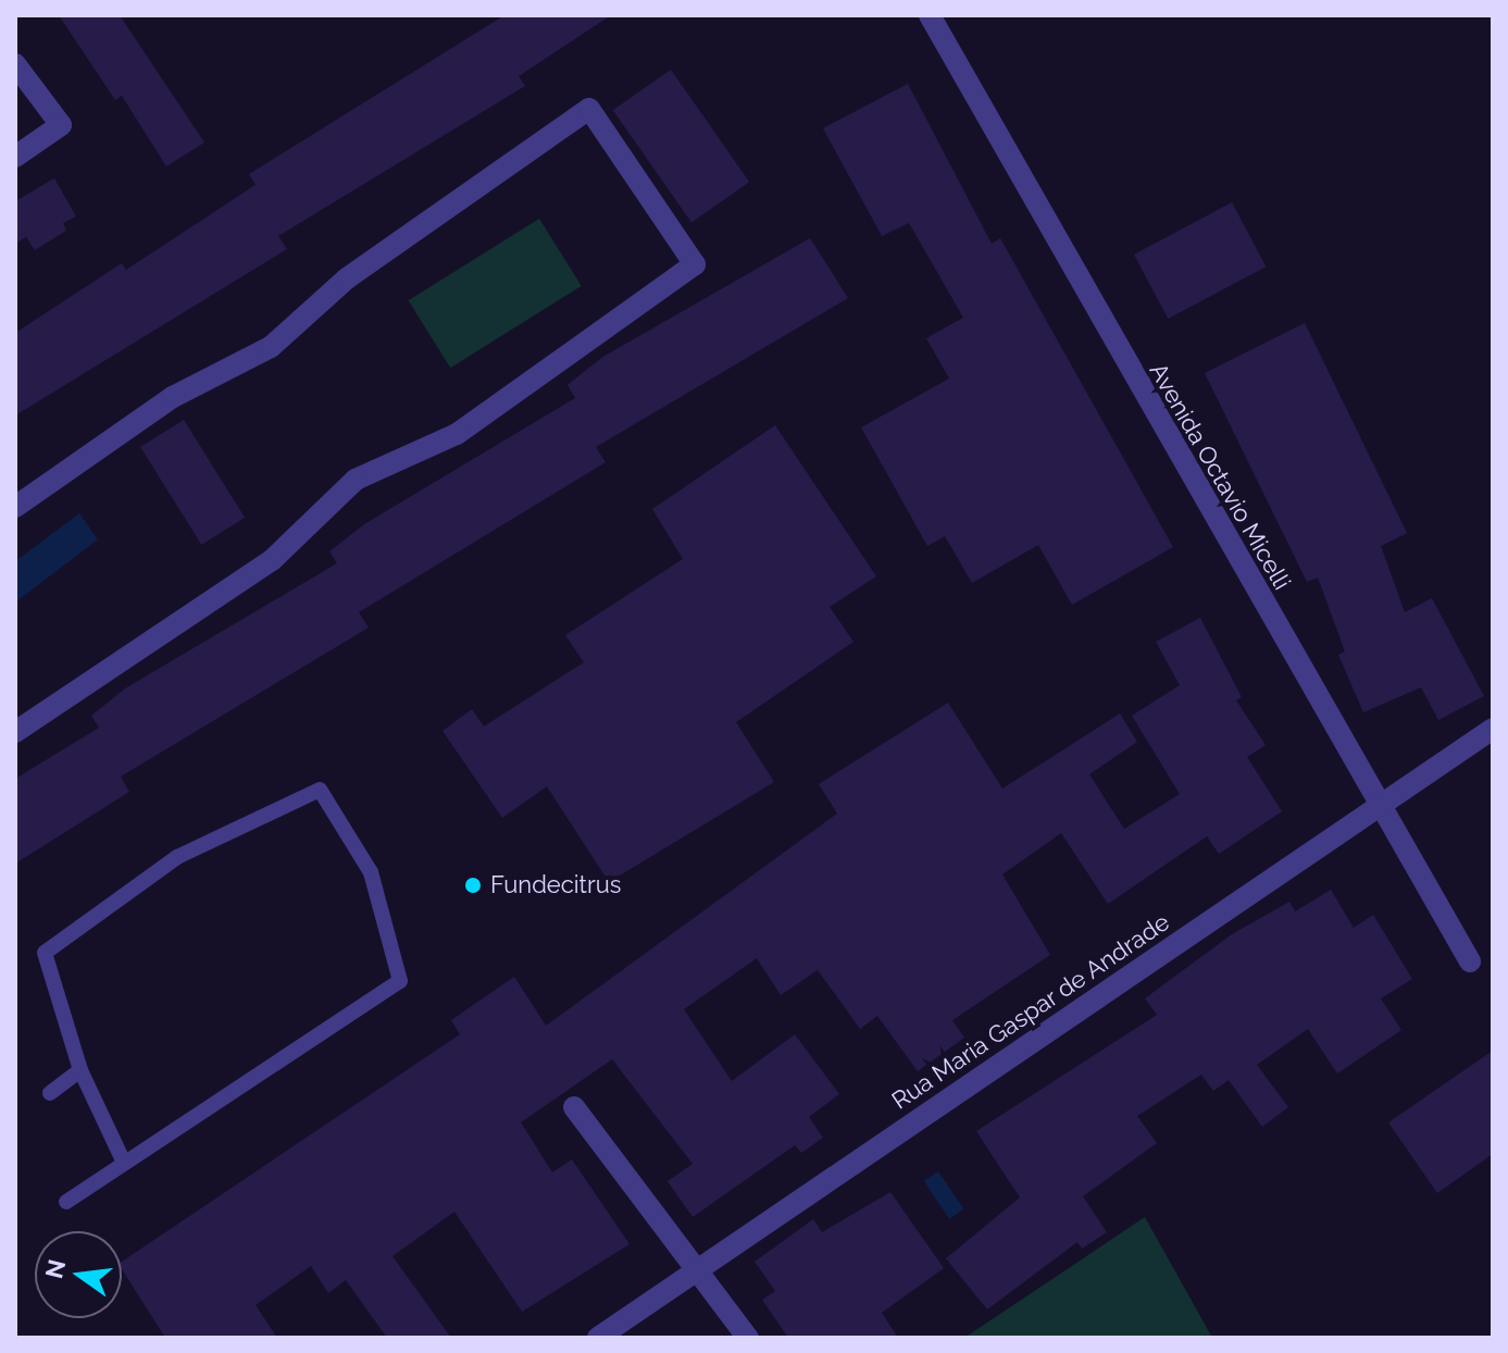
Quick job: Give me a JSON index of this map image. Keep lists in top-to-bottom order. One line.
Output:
{"streets":{"street":["Avenida Octavio Micelli","Rua Maria Gaspar de Andrade"]},"crossings":[["Avenida Octavio Micelli","Rua Maria Gaspar de Andrade"]],"places":["Fundecitrus"],"north":"left"}
